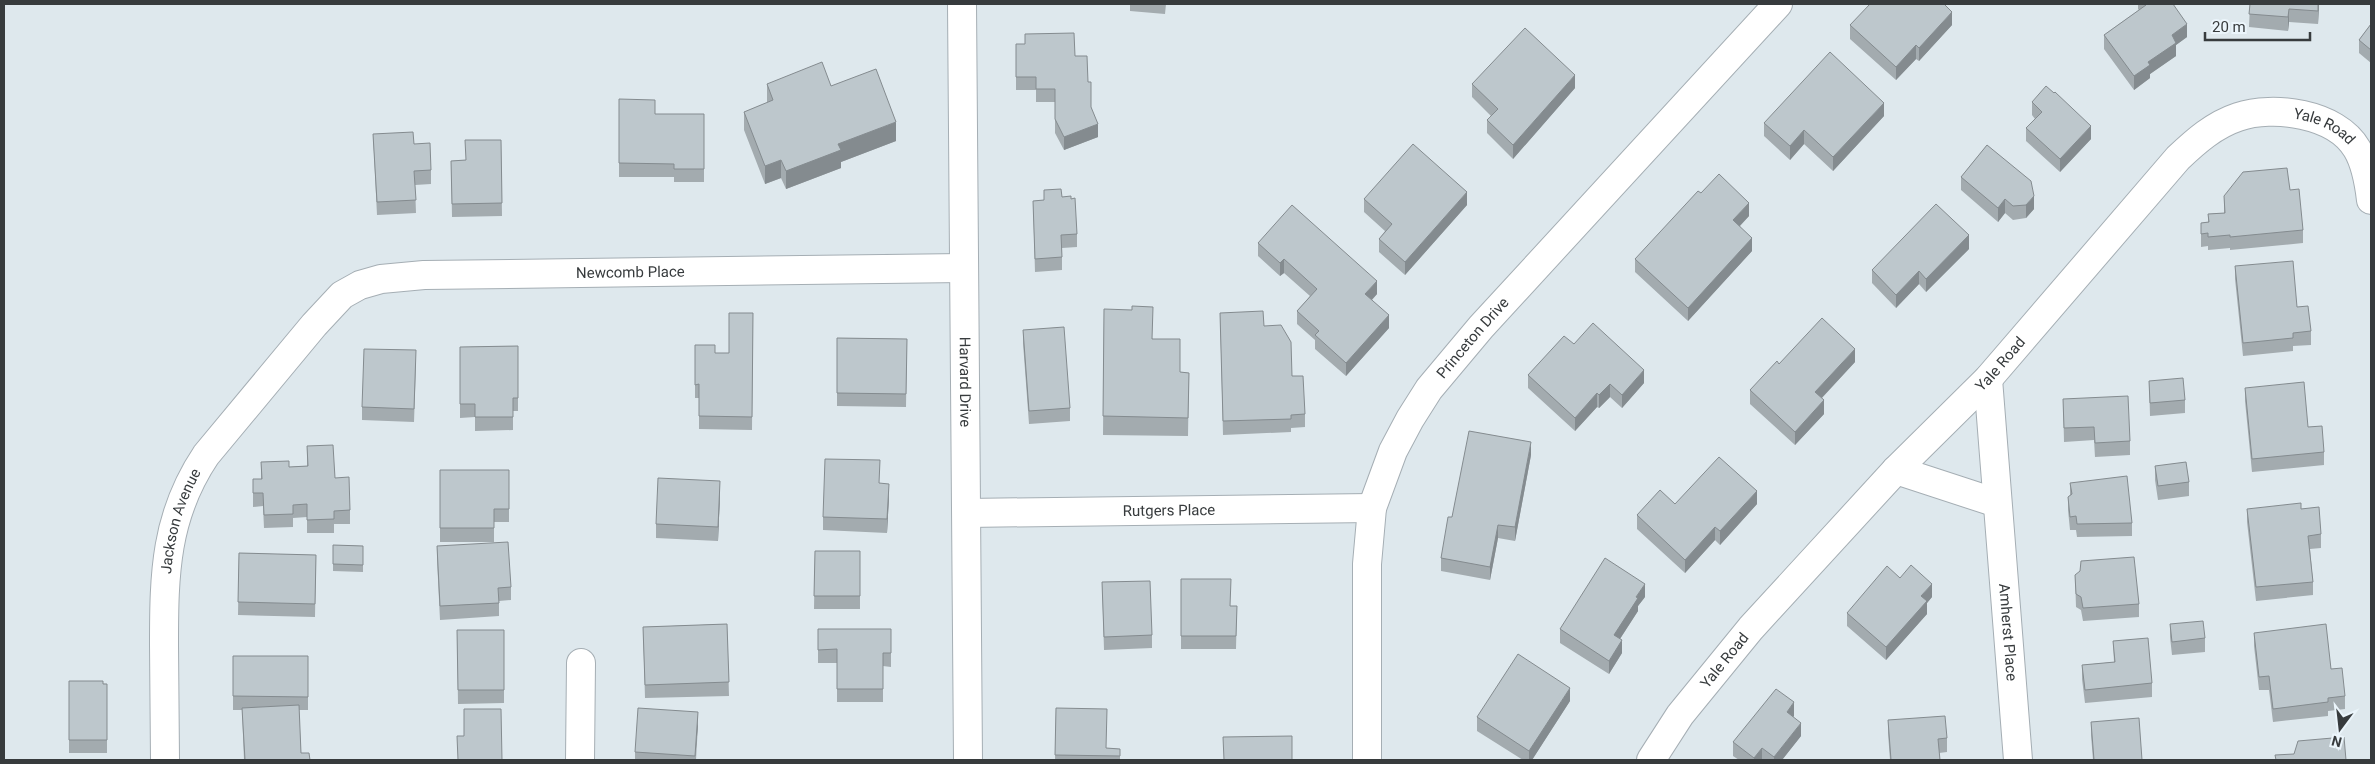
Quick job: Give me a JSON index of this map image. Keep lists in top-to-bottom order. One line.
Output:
{"streets":{"street":["Yale Road","Newcomb Place","Princeton Drive","Harvard Drive","Rutgers Place","Jackson Avenue","Amherst Place"]},"crossings":[["Yale Road","Amherst Place"],["Newcomb Place","Harvard Drive"],["Newcomb Place","Jackson Avenue"],["Princeton Drive","Rutgers Place"],["Harvard Drive","Rutgers Place"]],"scale_bar":"20 m","north":"bottom"}
